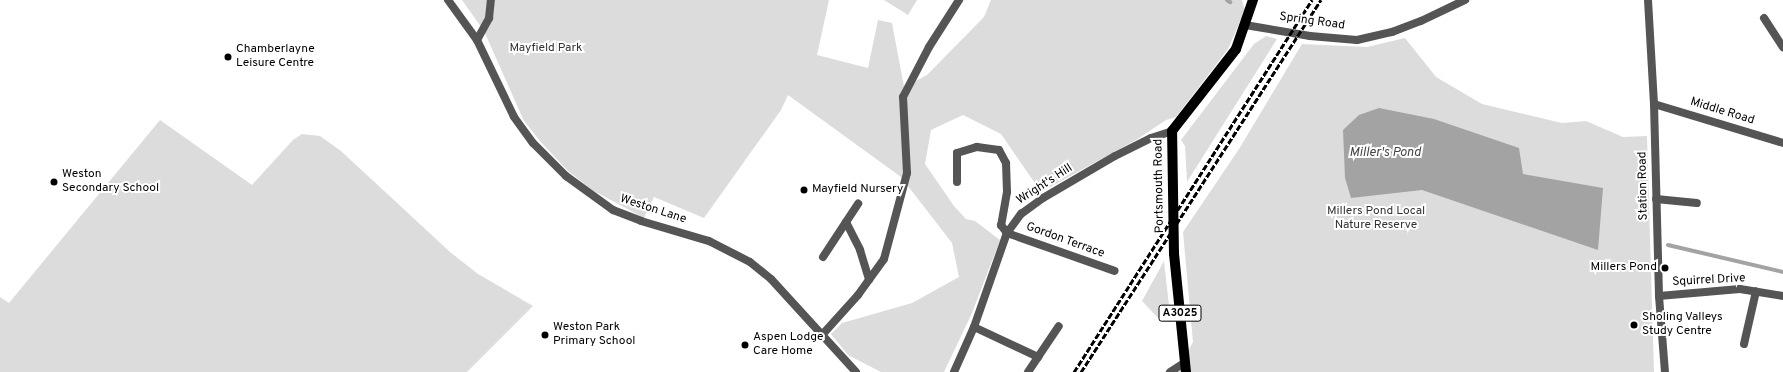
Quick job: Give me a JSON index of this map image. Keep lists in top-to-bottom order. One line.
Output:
{"streets":{"main road":["Portsmouth Road","A3025"],"street":["Spring Road","Middle Road","Wright's Hill","Station Road","Weston Lane","Gordon Terrace","Squirrel Drive"]},"crossings":[["Spring Road","Portsmouth Road"],["Middle Road","Station Road"],["Wright's Hill","Portsmouth Road"],["Wright's Hill","Gordon Terrace"],["Station Road","Squirrel Drive"]],"water":["Miller's Pond"],"parks":["Mayfield Park","Millers Pond Local Nature Reserve"],"places":["Chamberlayne Leisure Centre","Weston Secondary School","Mayfield Nursery","Millers Pond","Sholing Valleys Study Centre","Weston Park Primary School","Aspen Lodge Care Home"]}
